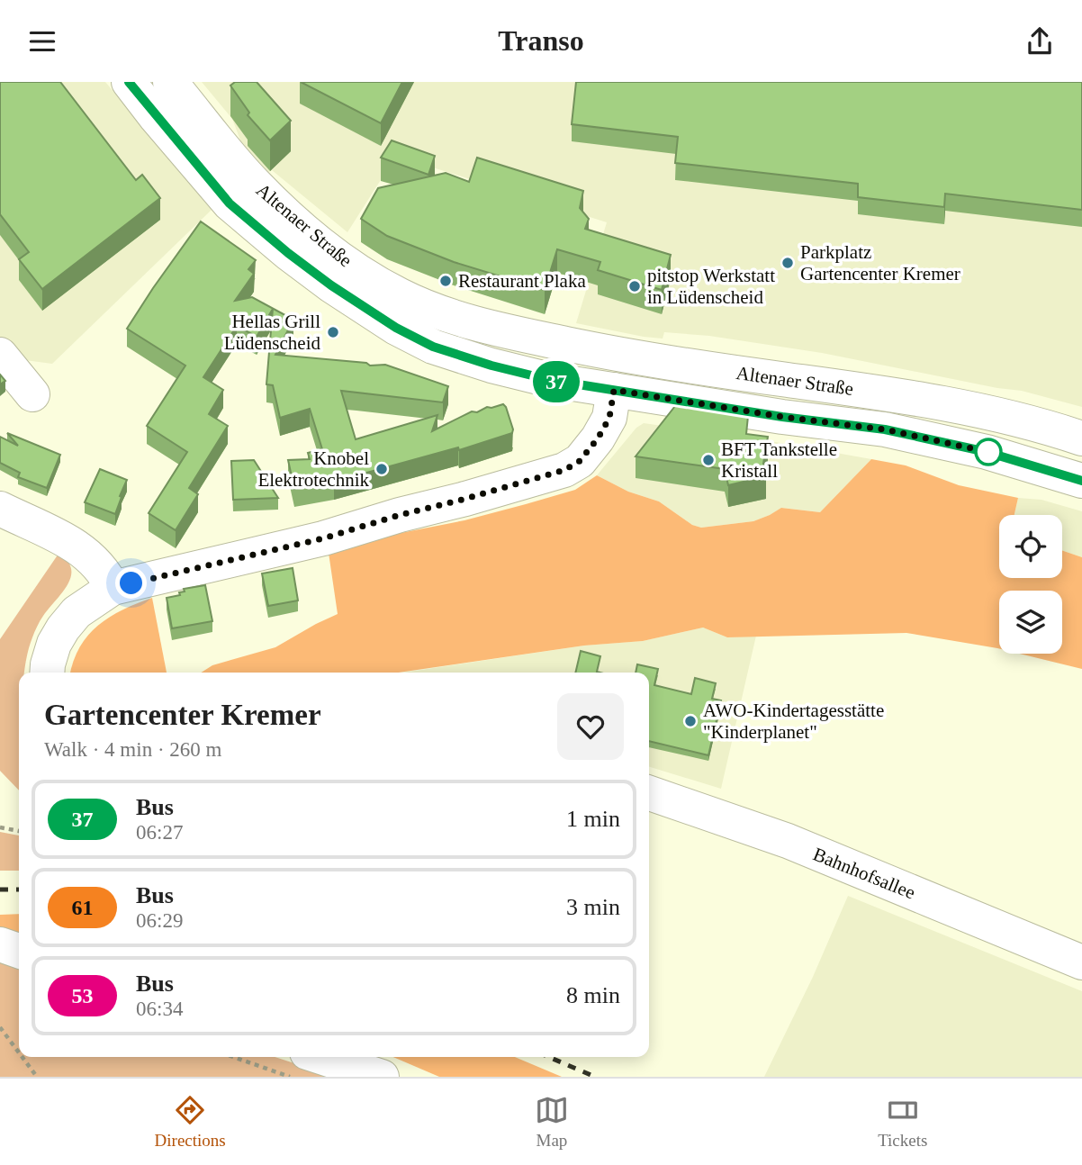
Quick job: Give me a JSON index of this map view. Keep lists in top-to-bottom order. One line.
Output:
{"streets":{"main road":["Altenaer Straße","Bahnhofsallee"]},"places":["Parkplatz Gartencenter Kremer","Restaurant Plaka","pitstop Werkstatt in Lüdenscheid","Hellas Grill Lüdenscheid","BFT Tankstelle Kristall","Knobel Elektrotechnik","AWO-Kindertagesstätte \"Kinderplanet\""],"lines":["bus line 37"],"page":{"header":"Transo","on_map":"37","heading":["Gartencenter Kremer","Walk · 4 min · 260 m"],"list":[{"mark":"37","name":"Bus","note":"06:27","value":"1 min"},{"mark":"61","name":"Bus","note":"06:29","value":"3 min"},{"mark":"53","name":"Bus","note":"06:34","value":"8 min"}],"tabs":["Directions","Map","Tickets"]}}
